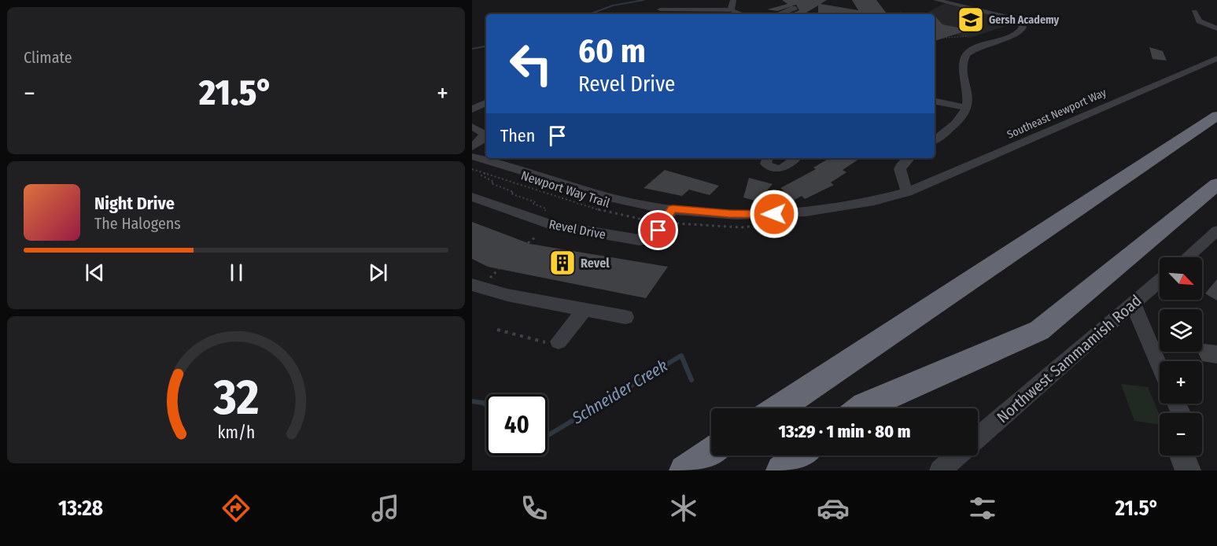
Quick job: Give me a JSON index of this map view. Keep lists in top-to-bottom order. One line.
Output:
{"streets":{"street":["Southeast Newport Way","Revel Drive","Northwest Sammamish Road"],"path":["Newport Way Trail"]},"crossings":[["Southeast Newport Way","Revel Drive"]],"water":["Schneider Creek"],"places":{"school or university":["Gersh Academy"],"building":["Revel"]},"north":"bottom right","page":{"tile":"Climate","turn":["60 m","Revel Drive"],"heat":["−","21.5°","+"],"then":"Then","song":["Night Drive","The Halogens"],"map_buttons":["+","−"],"limit":"40","trip":"13:29 · 1 min · 80 m","tabs":["13:28","21.5°"],"gauge":["32","km/h"]}}
